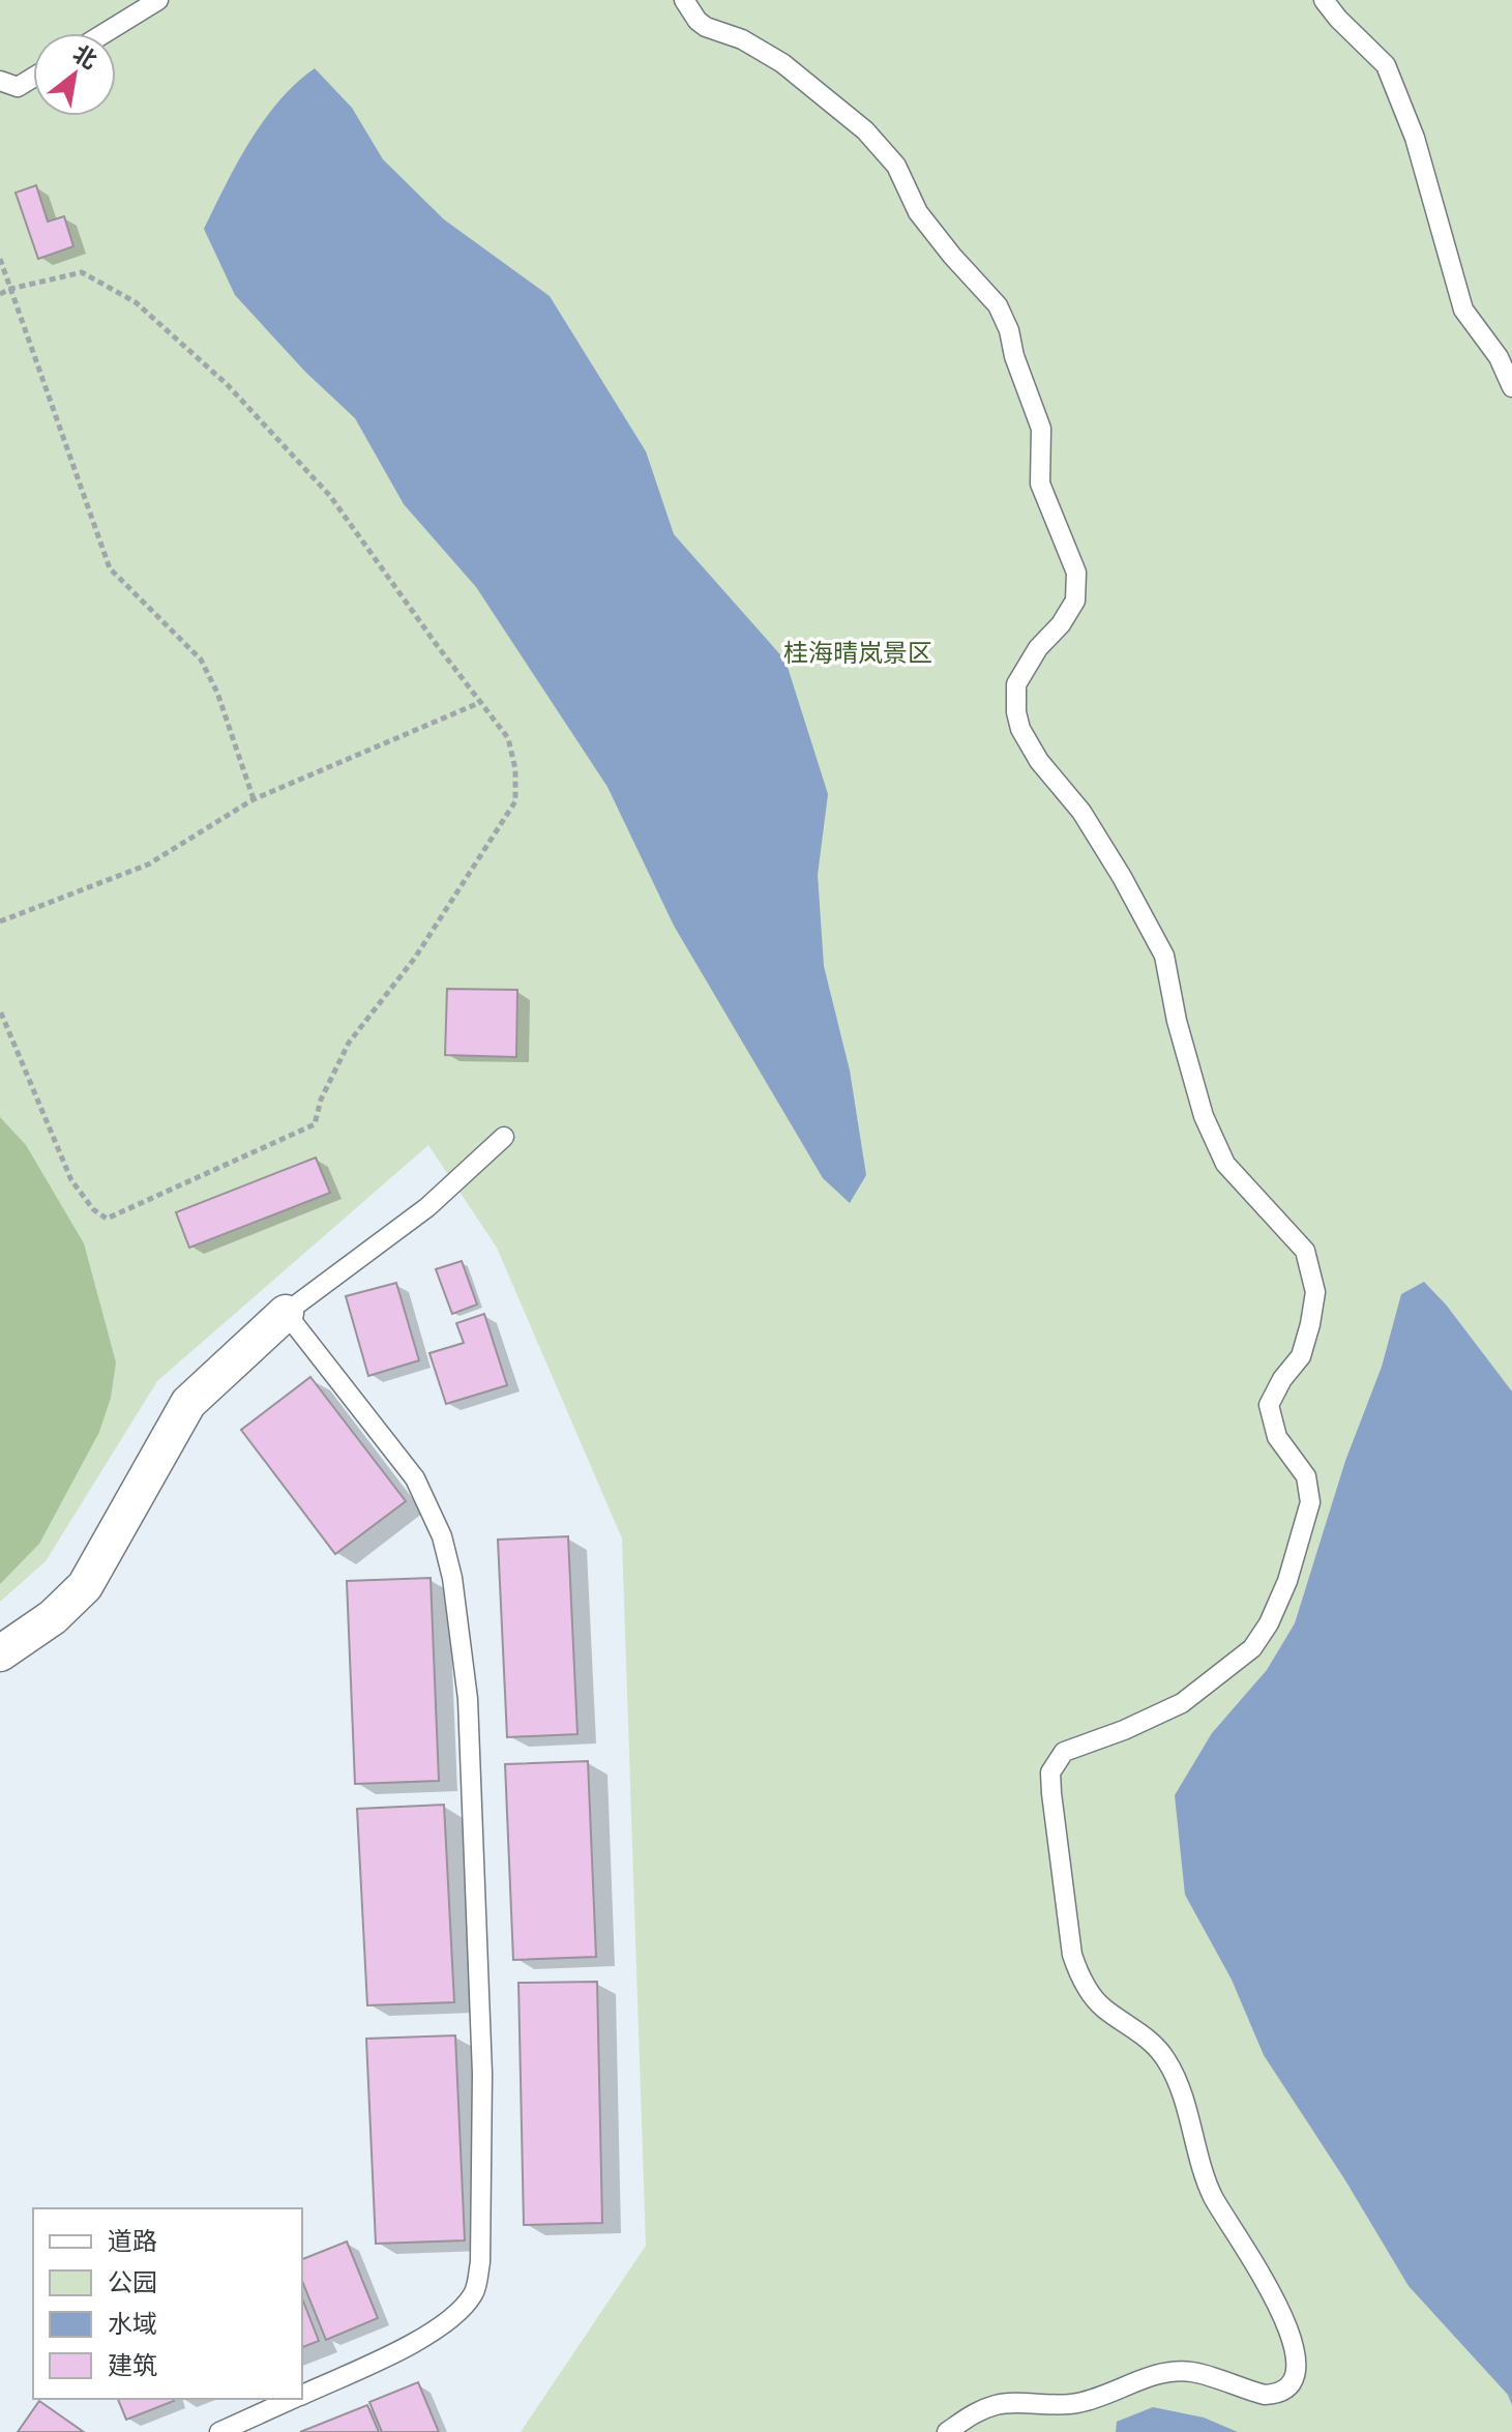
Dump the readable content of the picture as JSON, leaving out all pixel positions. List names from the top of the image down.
{
  "parks": ["桂海晴岚景区"],
  "legend": [
    "道路",
    "公园",
    "水域",
    "建筑"
  ],
  "north": "top right"
}
